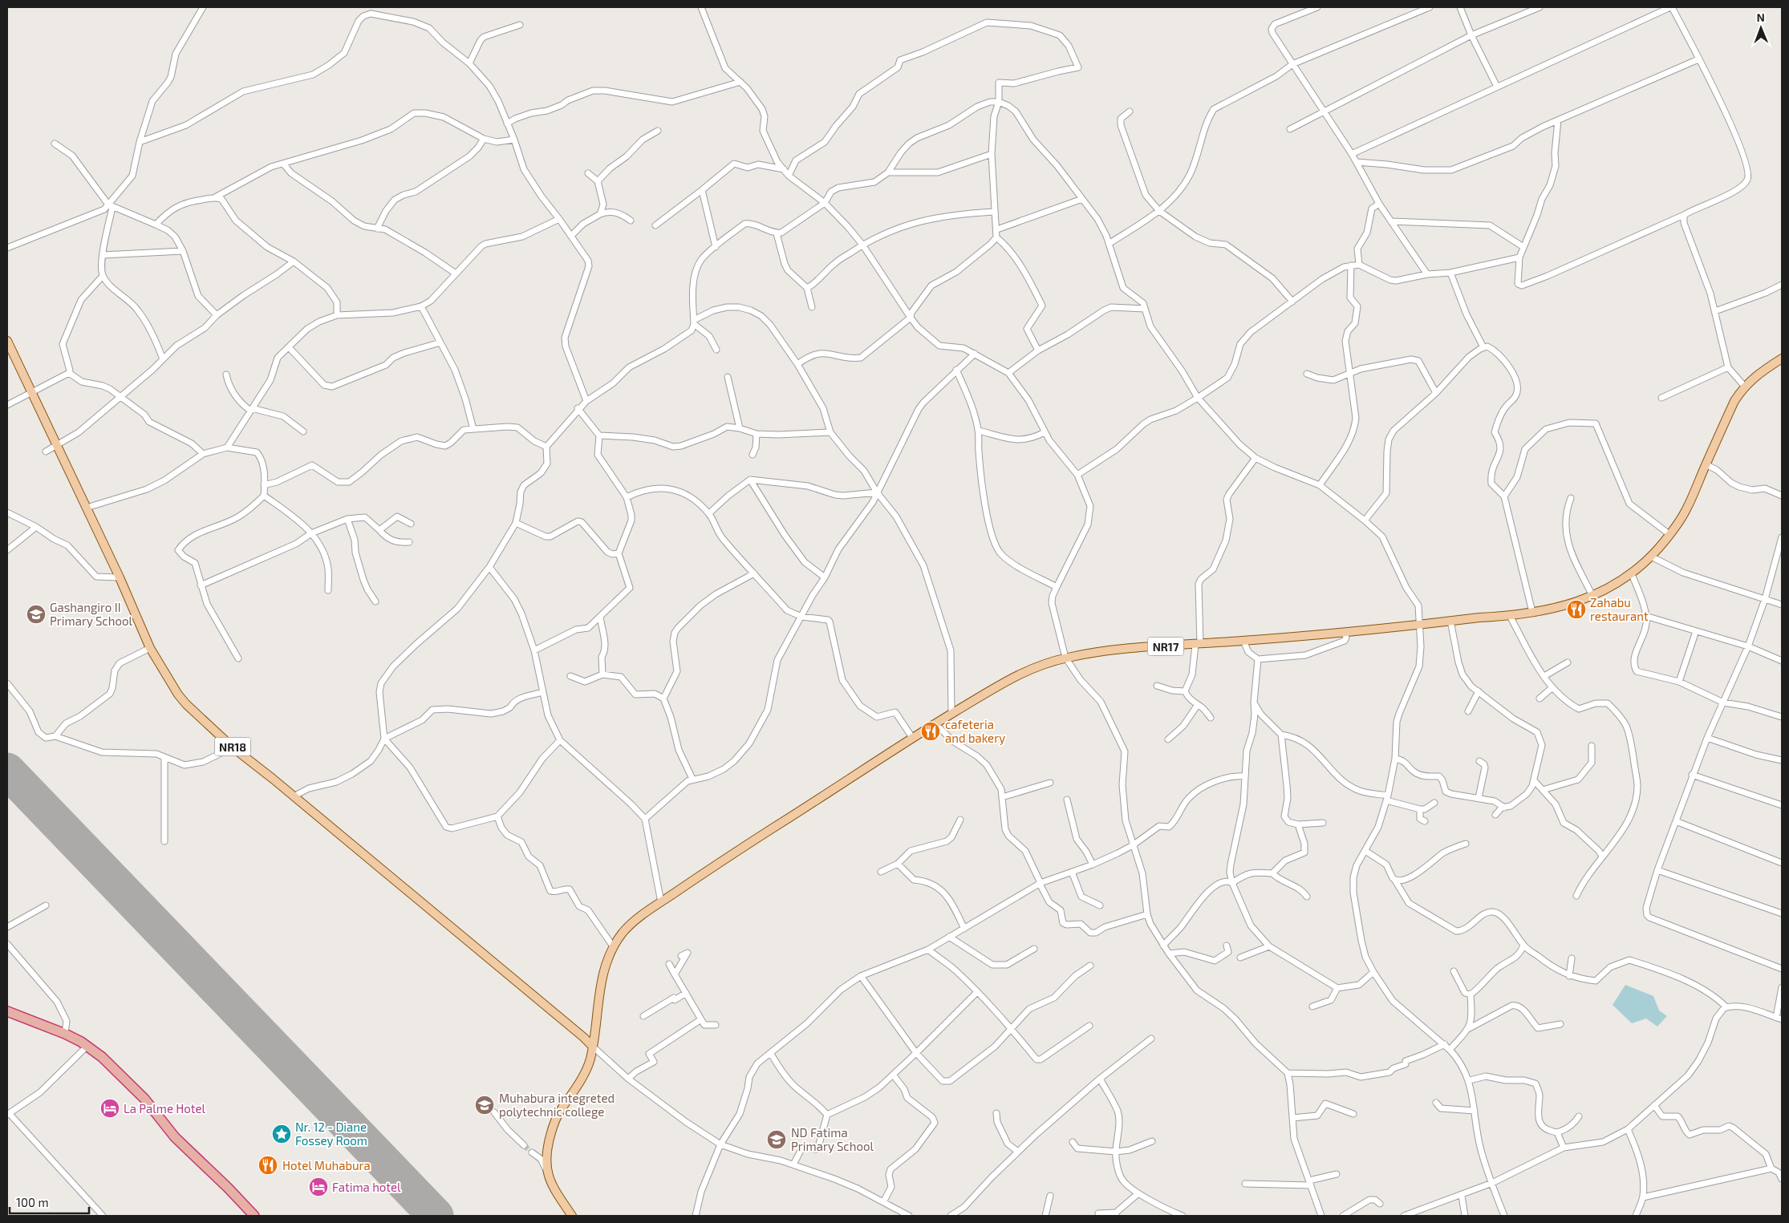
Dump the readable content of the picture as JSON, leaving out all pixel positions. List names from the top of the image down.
{
  "streets": {
    "main road": ["NR17", "NR18"]
  },
  "crossings": [
    ["NR17", "NR18"]
  ],
  "places": {
    "restaurant": ["Zahabu restaurant", "cafeteria and bakery", "Hotel Muhabura"],
    "school or university": ["Gashangiro II Primary School", "Muhabura integreted polytechnic college", "ND Fatima Primary School"],
    "hotel": ["La Palme Hotel", "Fatima hotel"],
    "place": ["Nr. 12 - Diane Fossey Room"]
  },
  "scale_bar": "100 m",
  "north": "top"
}
